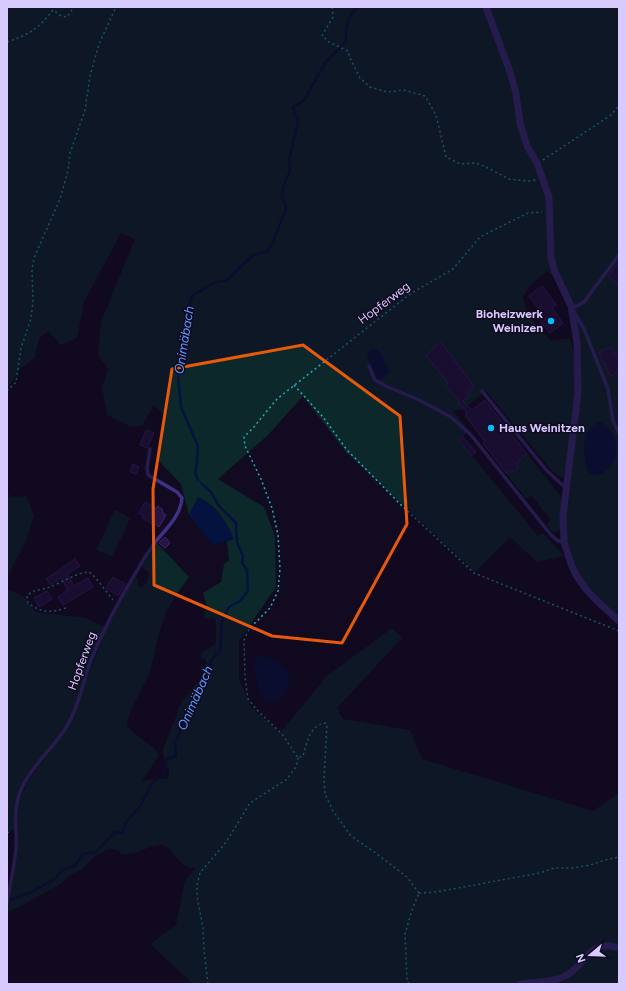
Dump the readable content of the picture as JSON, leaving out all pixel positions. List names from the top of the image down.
{
  "streets": {
    "lane": ["Hopferweg"]
  },
  "water": ["Onimäbach"],
  "places": ["Bioheizwerk Weinizen", "Haus Weinitzen"],
  "north": "left"
}
